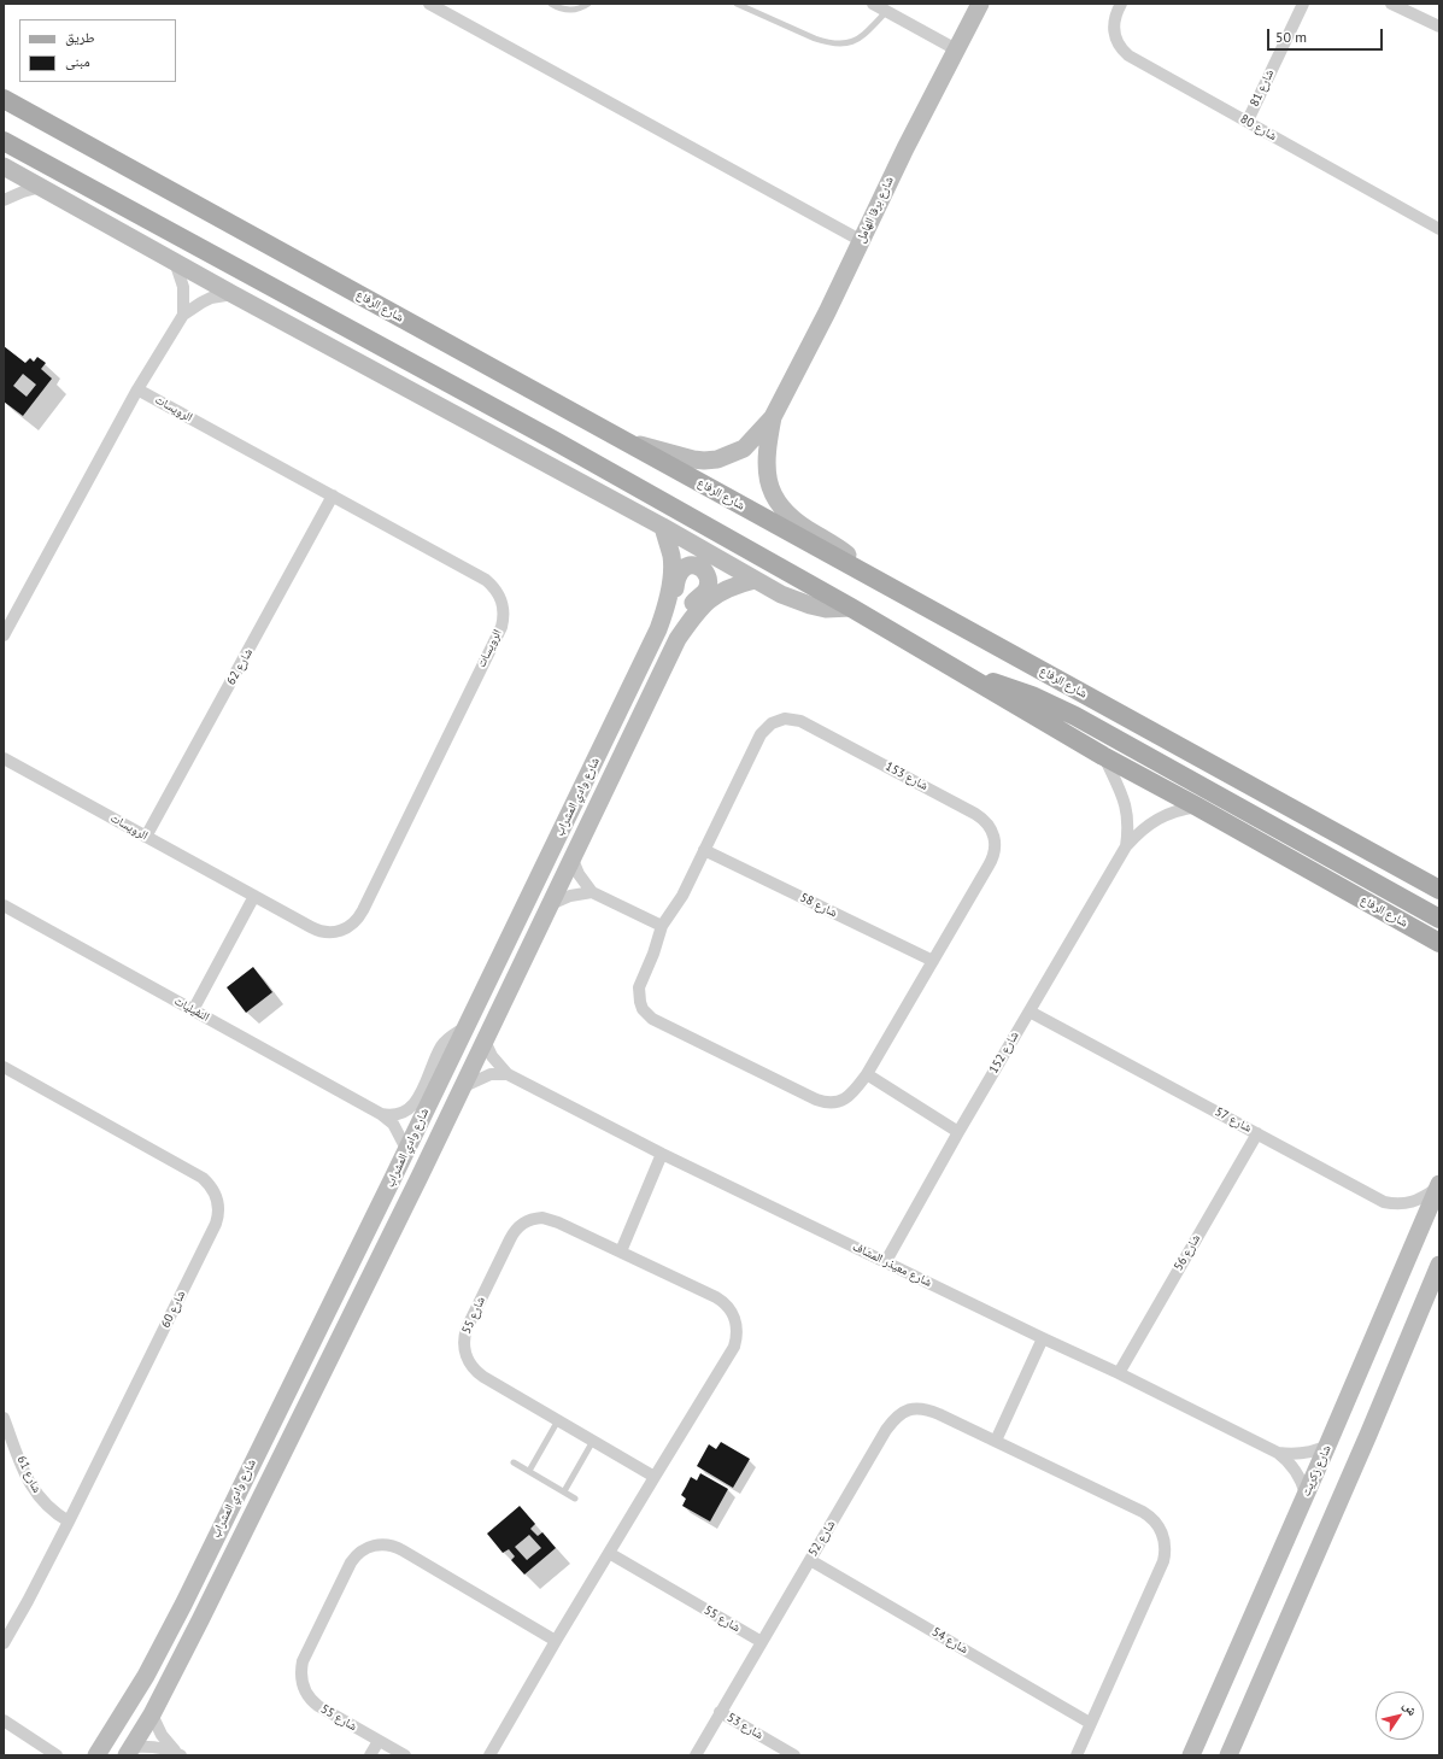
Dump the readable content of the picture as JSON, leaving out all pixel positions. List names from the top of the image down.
{
  "streets": {
    "main road": ["شارع الرفاع"],
    "street": [
      "شارع 81",
      "شارع 80",
      "شارع برقا الهامل",
      "الرويسات",
      "شارع 62",
      "شارع 153",
      "شارع وادي المشراب",
      "شارع 58",
      "النفيليات",
      "شارع 152",
      "شارع 57",
      "شارع 56",
      "شارع معيذر المشاف",
      "شارع 60",
      "شارع 55",
      "شارع زكريت",
      "شارع 61",
      "شارع 52",
      "شارع 54",
      "شارع 53"
    ]
  },
  "crossings": [
    ["شارع 81", "شارع 80"],
    ["شارع برقا الهامل", "شارع الرفاع"],
    ["شارع الرفاع", "شارع 152"],
    ["الرويسات", "شارع 62"],
    ["شارع 153", "شارع 58"],
    ["شارع وادي المشراب", "النفيليات"],
    ["شارع وادي المشراب", "شارع معيذر المشاف"],
    ["شارع 152", "شارع 57"],
    ["شارع 152", "شارع معيذر المشاف"],
    ["شارع 57", "شارع 56"],
    ["شارع 57", "شارع زكريت"],
    ["شارع 56", "شارع معيذر المشاف"],
    ["شارع معيذر المشاف", "شارع زكريت"],
    ["شارع 60", "شارع 61"],
    ["شارع 55", "شارع 52"],
    ["شارع 52", "شارع 54"],
    ["شارع 52", "شارع 53"]
  ],
  "legend": ["طريق", "مبنى"],
  "scale_bar": "50 m",
  "north": "top right"
}
